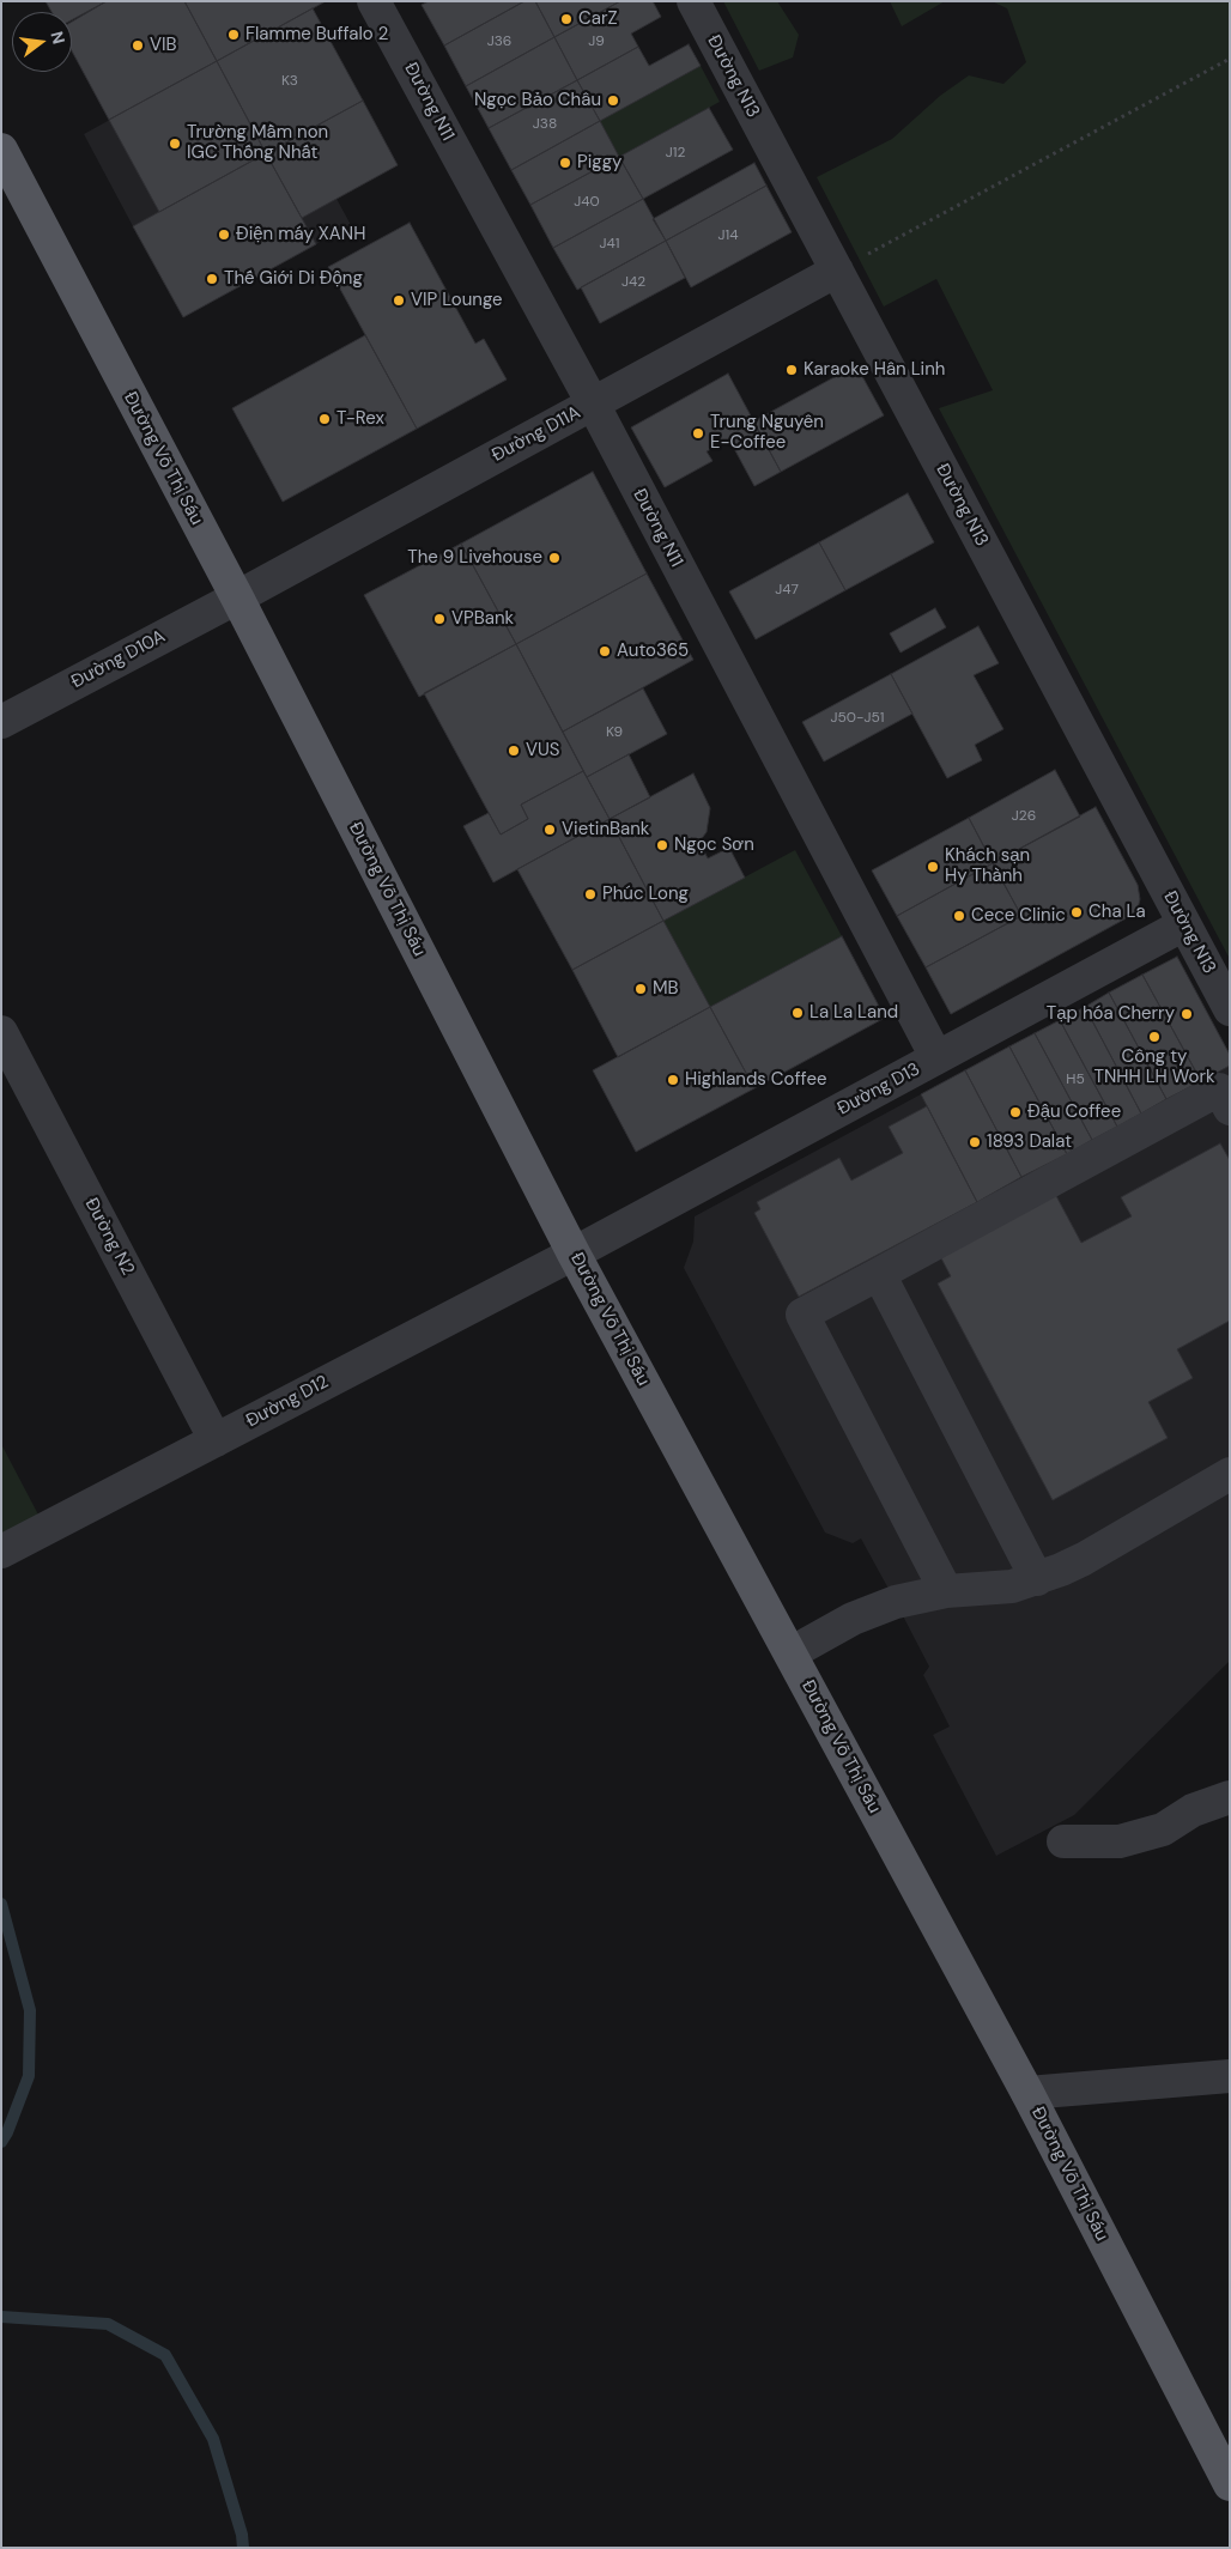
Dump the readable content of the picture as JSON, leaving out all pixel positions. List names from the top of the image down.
{
  "streets": {
    "main road": ["Đường Võ Thị Sáu"],
    "street": [
      "Đường N13",
      "Đường N11",
      "Đường D11A",
      "Đường D10A",
      "Đường D13",
      "Đường N2",
      "Đường D12"
    ]
  },
  "crossings": [
    ["Đường N13", "Đường D11A"],
    ["Đường N13", "Đường D13"],
    ["Đường N11", "Đường D11A"],
    ["Đường N11", "Đường D13"],
    ["Đường D11A", "Đường Võ Thị Sáu"],
    ["Đường D11A", "Đường D10A"],
    ["Đường Võ Thị Sáu", "Đường D10A"],
    ["Đường Võ Thị Sáu", "Đường D13"],
    ["Đường Võ Thị Sáu", "Đường D12"],
    ["Đường D13", "Đường D12"],
    ["Đường N2", "Đường D12"]
  ],
  "places": [
    "CarZ",
    "Flamme Buffalo 2",
    "VIB",
    "Ngọc Bảo Châu",
    "Trường Mầm non IGC Thống Nhất",
    "Piggy",
    "Điện máy XANH",
    "Thế Giới Di Động",
    "VIP Lounge",
    "Karaoke Hân Linh",
    "T-Rex",
    "Trung Nguyên E-Coffee",
    "The 9 Livehouse",
    "VPBank",
    "Auto365",
    "VUS",
    "VietinBank",
    "Ngọc Sơn",
    "Khách sạn Hy Thành",
    "Phúc Long",
    "Cha La",
    "Cece Clinic",
    "MB",
    "La La Land",
    "Tạp hóa Cherry",
    "Công ty TNHH LH Work",
    "Highlands Coffee",
    "Đậu Coffee",
    "1893 Dalat"
  ],
  "house_numbers": [
    "J36",
    "J9",
    "K3",
    "J38",
    "J12",
    "J40",
    "J14",
    "J41",
    "J42",
    "J47",
    "J50-J51",
    "K9",
    "J26",
    "H5"
  ],
  "north": "right"
}
